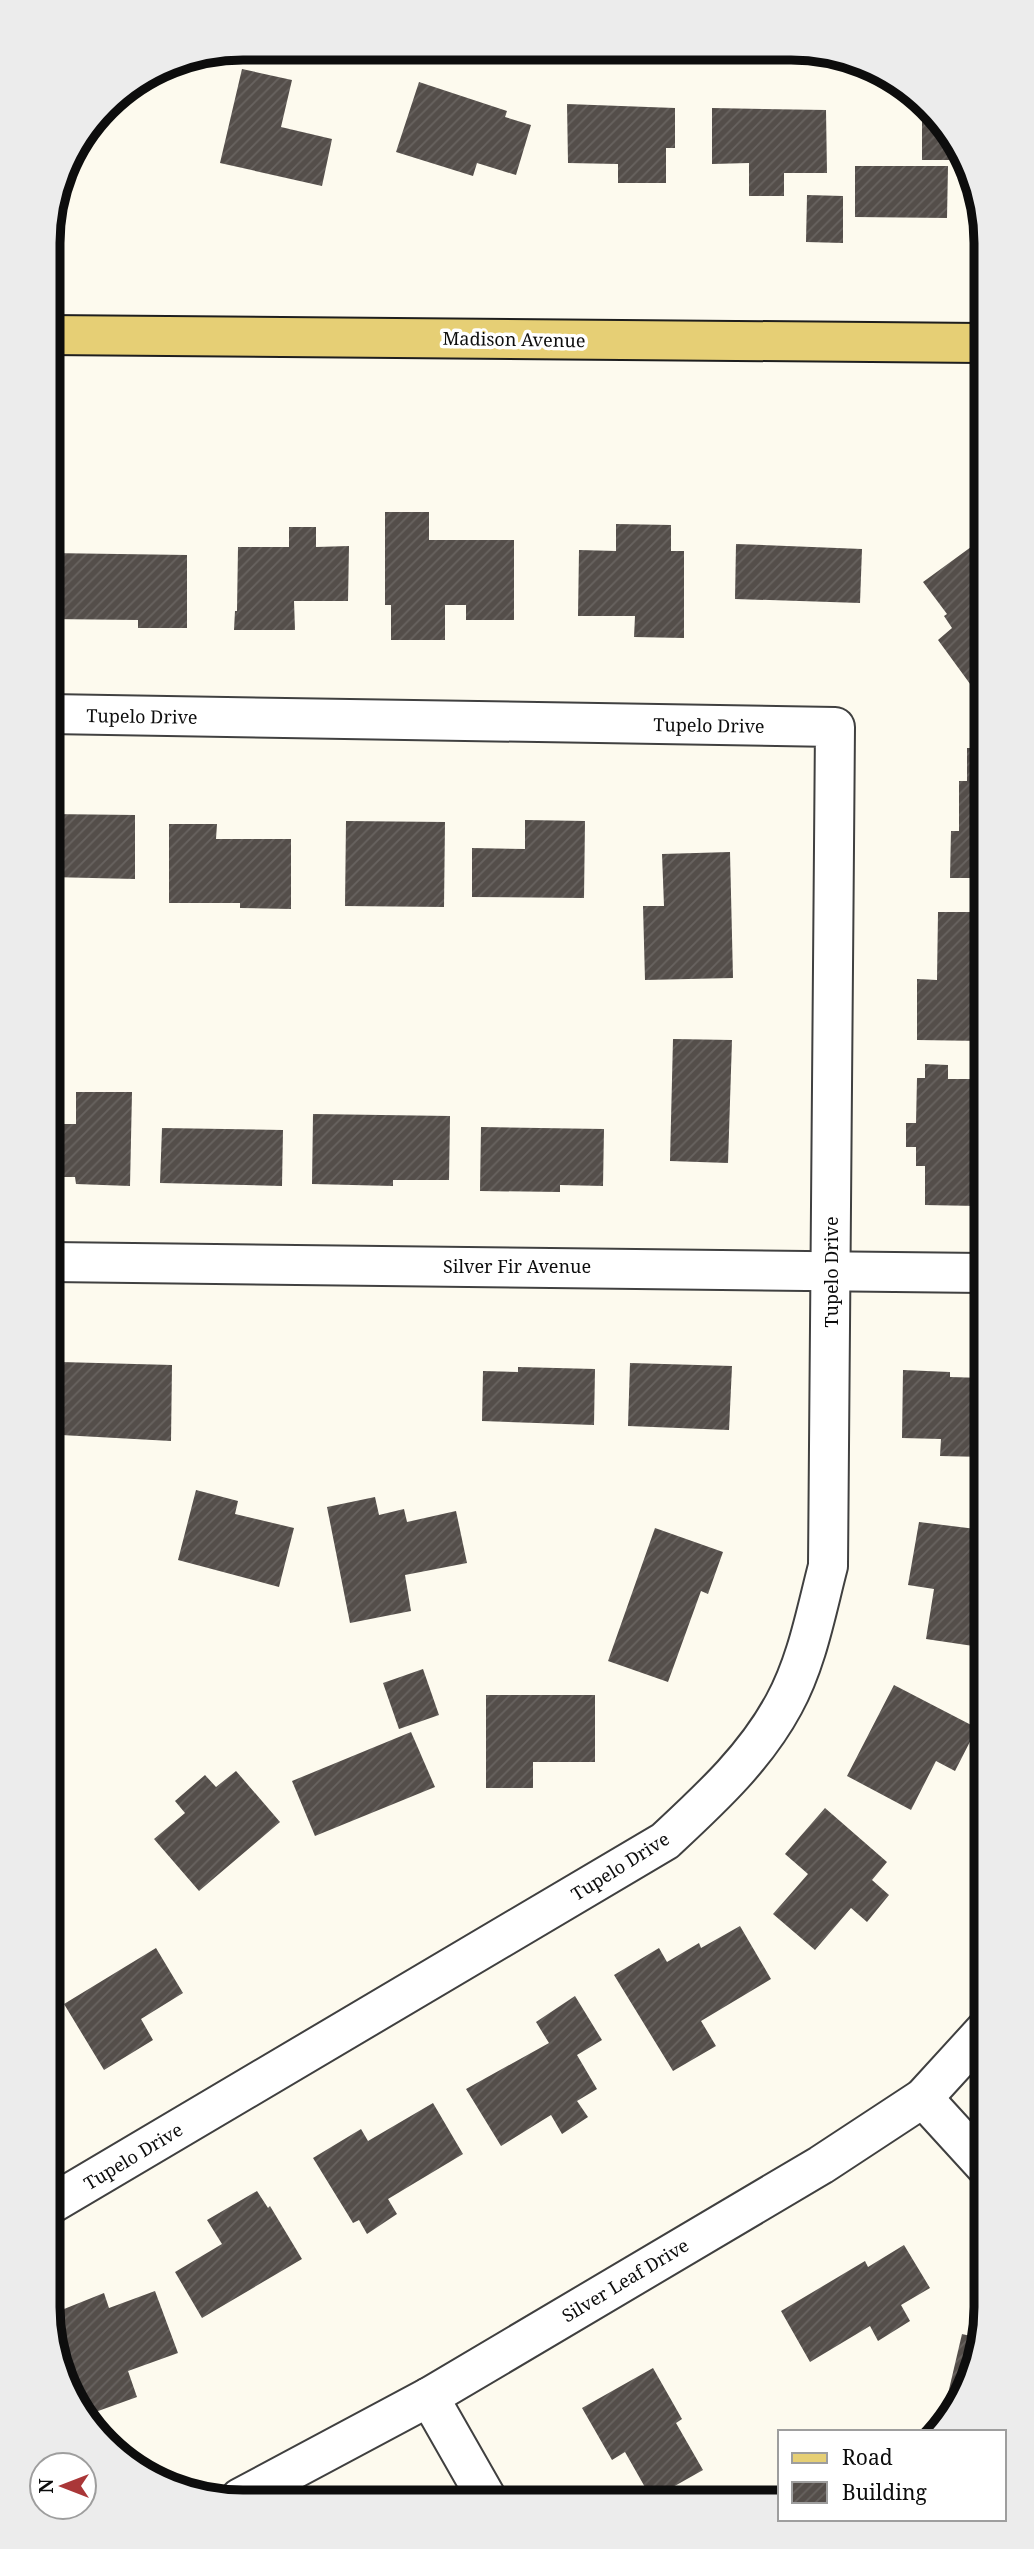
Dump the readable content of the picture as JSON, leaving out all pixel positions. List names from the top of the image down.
{
  "streets": {
    "main road": ["Madison Avenue"],
    "street": ["Tupelo Drive", "Silver Fir Avenue", "Silver Leaf Drive"]
  },
  "crossings": [
    ["Tupelo Drive", "Silver Fir Avenue"]
  ],
  "legend": ["Road", "Building"],
  "north": "left"
}
